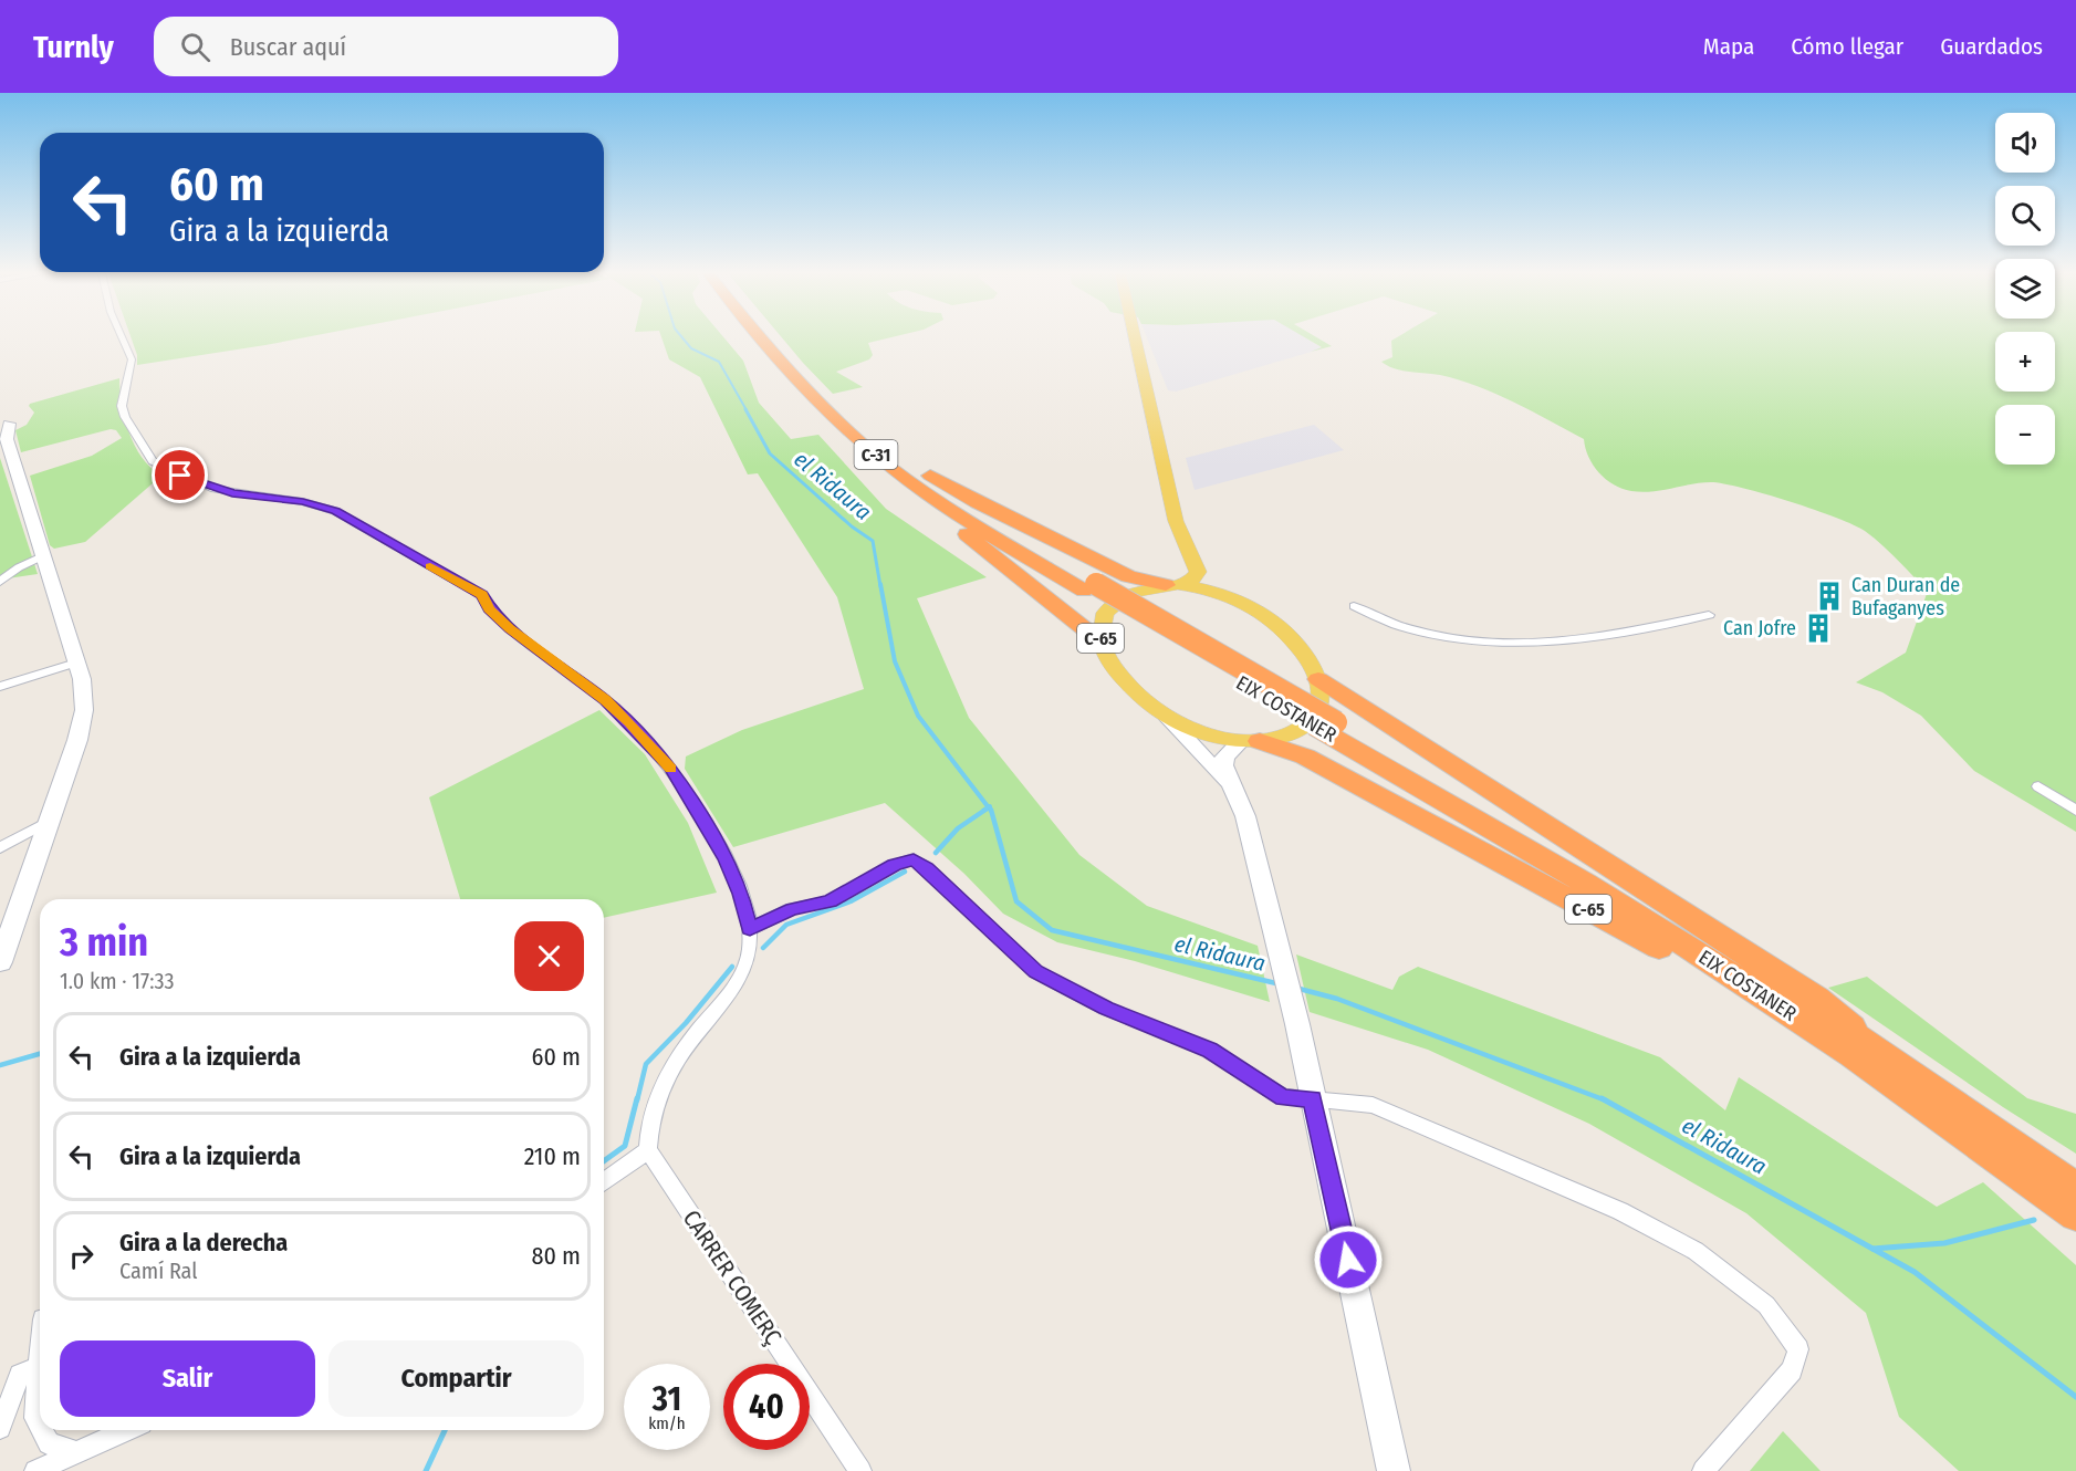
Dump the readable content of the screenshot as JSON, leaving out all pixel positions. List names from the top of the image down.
{
  "streets": {
    "highway": ["C-31", "C-65", "EIX COSTANER"],
    "street": ["CARRER COMERÇ"]
  },
  "crossings": [
    ["C-65", "EIX COSTANER"]
  ],
  "water": ["el Ridaura"],
  "places": {
    "building": ["Can Duran de Bufaganyes", "Can Jofre"]
  },
  "page": {
    "header": "Turnly",
    "search": "Buscar aquí",
    "nav": ["Mapa", "Cómo llegar", "Guardados"],
    "map_buttons": ["+", "−"],
    "turn": ["60 m", "Gira a la izquierda"],
    "heading": ["3 min", "1.0 km · 17:33"],
    "list": [
      {
        "name": "Gira a la izquierda",
        "value": "60 m"
      },
      {
        "name": "Gira a la izquierda",
        "value": "210 m"
      },
      {
        "name": "Gira a la derecha",
        "note": "Camí Ral",
        "value": "80 m"
      }
    ],
    "buttons": ["Salir", "Compartir"],
    "speed": "31 km/h",
    "limit": "40"
  }
}
